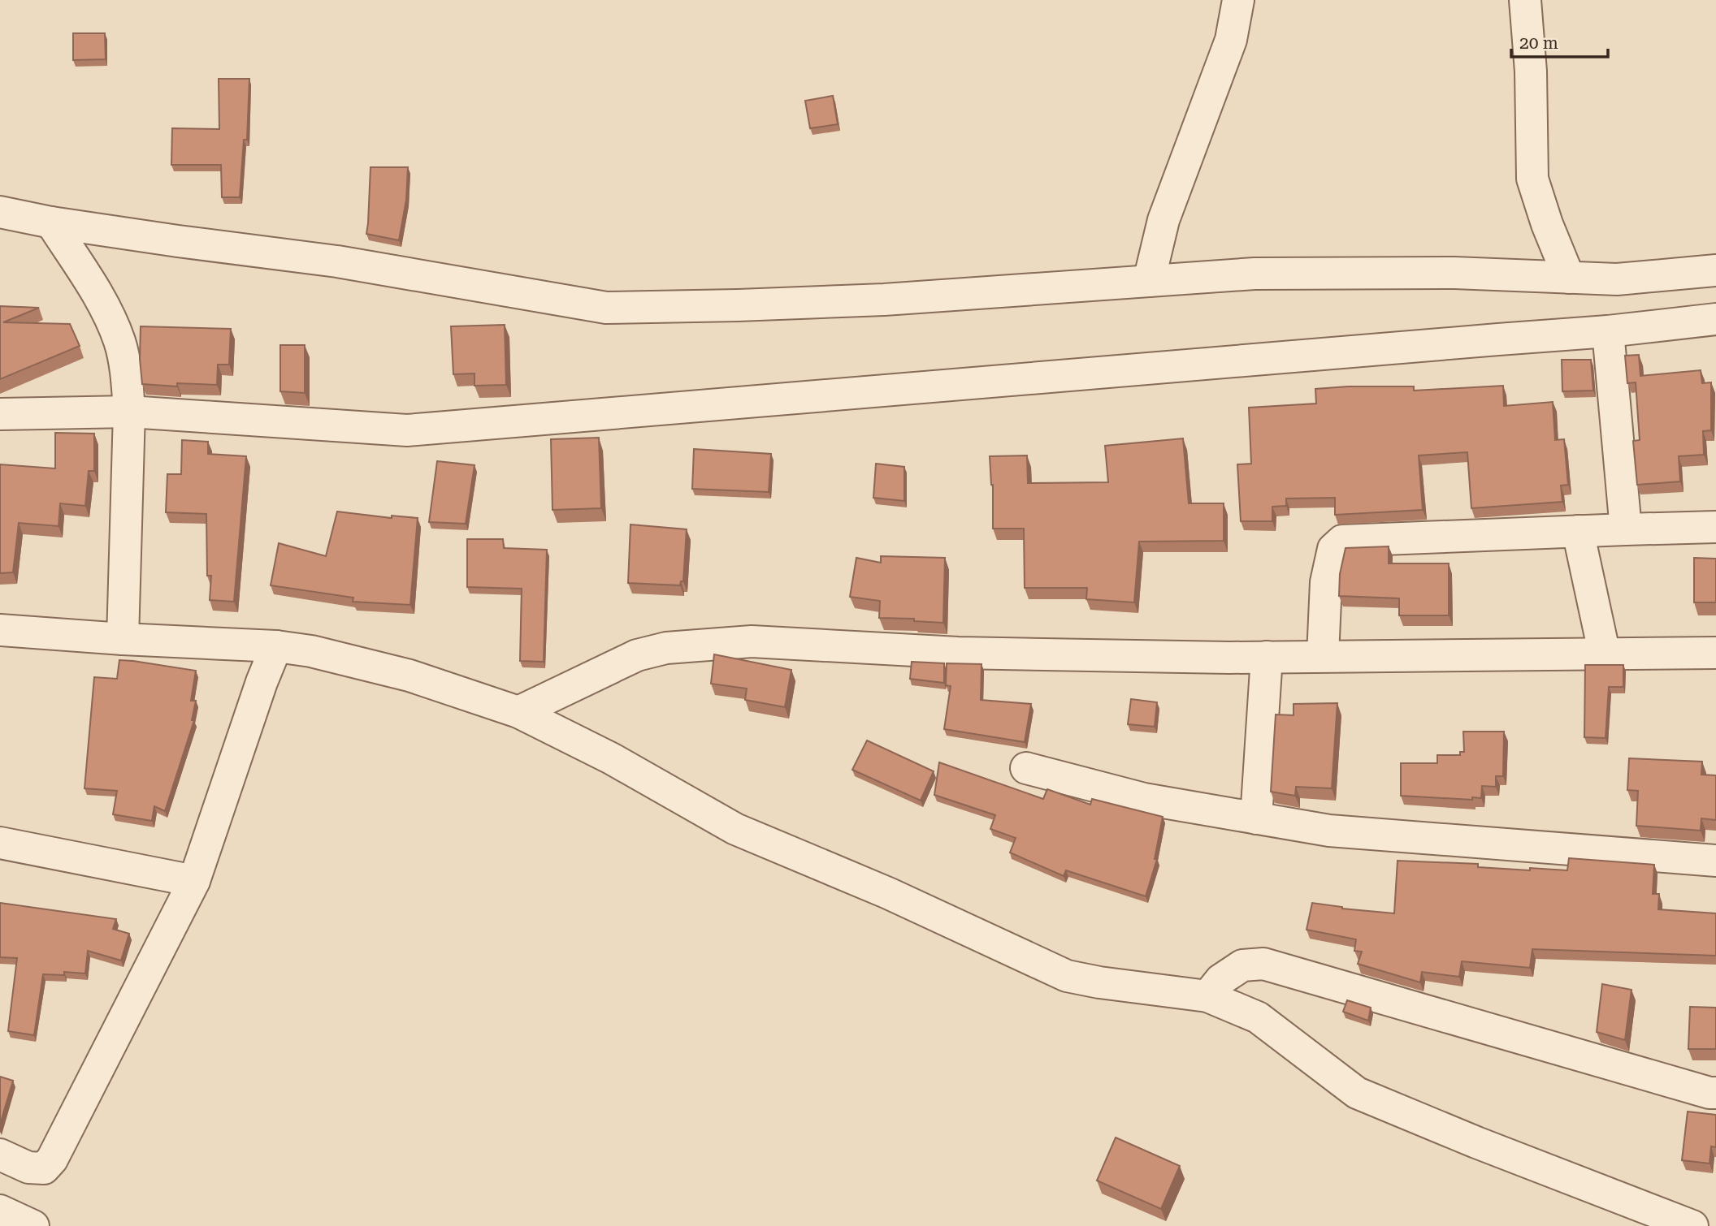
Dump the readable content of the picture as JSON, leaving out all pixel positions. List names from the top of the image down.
{
  "scale_bar": "20 m"
}
